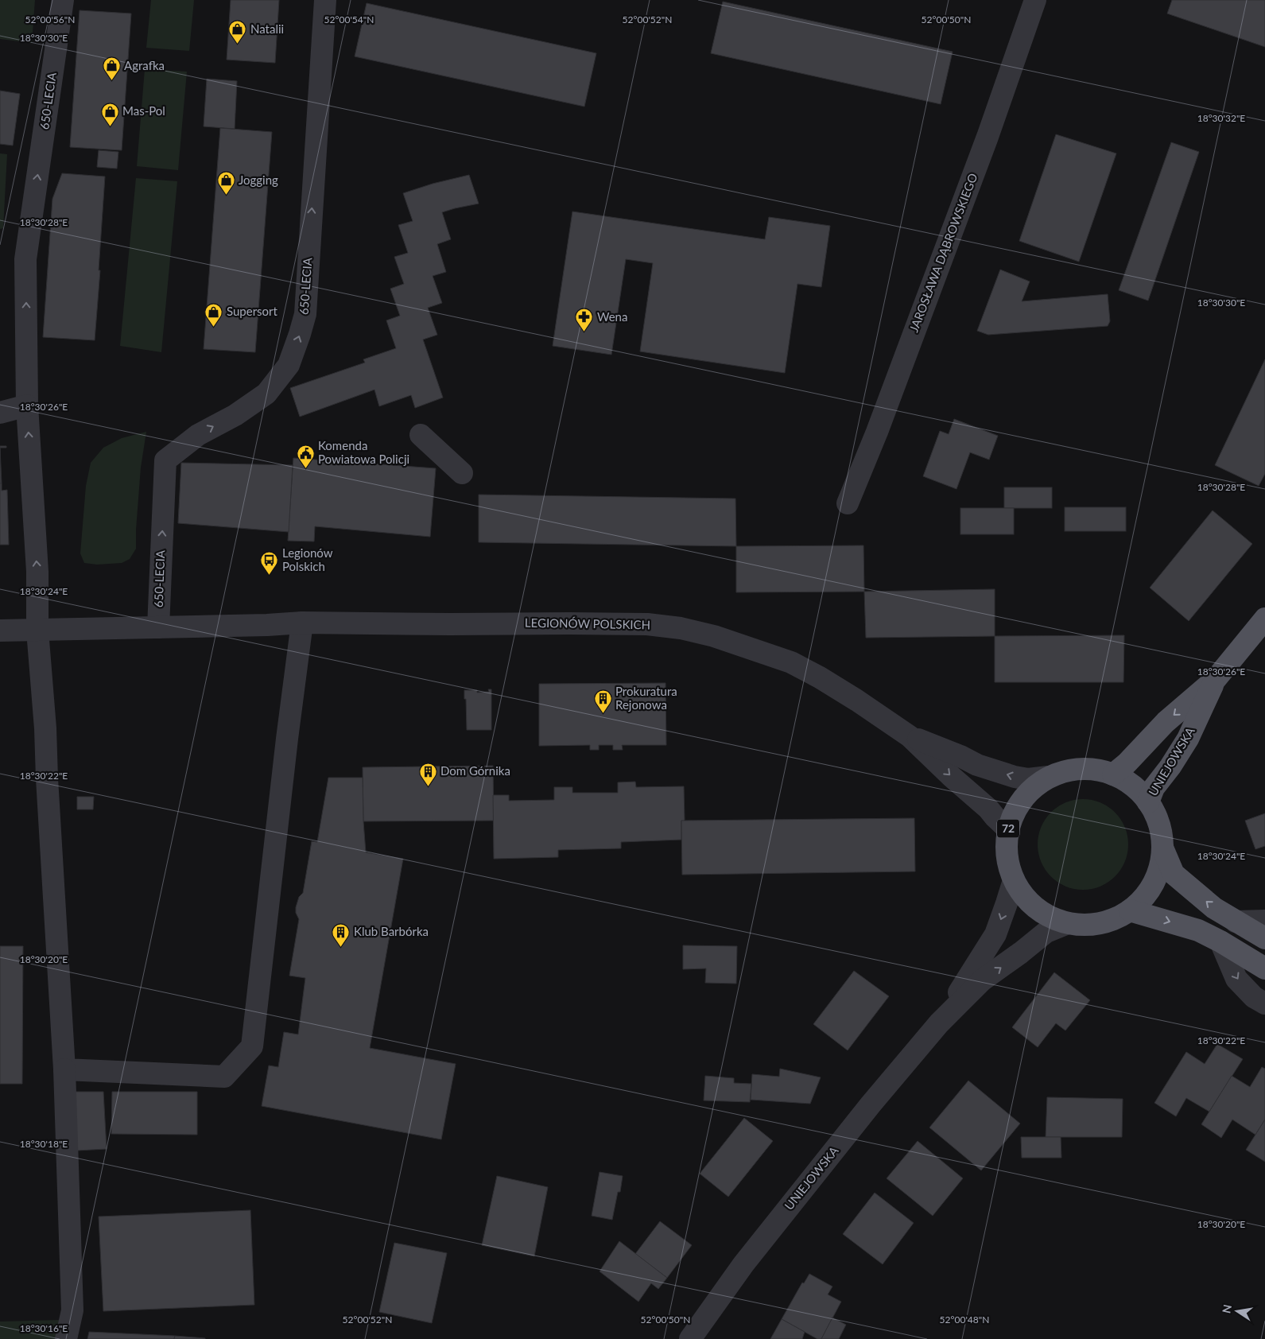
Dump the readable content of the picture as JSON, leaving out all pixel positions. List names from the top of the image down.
{
  "streets": {
    "main road": ["UNIEJOWSKA", "72"],
    "street": ["650-LECIA", "JAROSŁAWA DĄBROWSKIEGO", "LEGIONÓW POLSKICH"]
  },
  "crossings": [
    ["650-LECIA", "LEGIONÓW POLSKICH"],
    ["LEGIONÓW POLSKICH", "72"],
    ["UNIEJOWSKA", "72"]
  ],
  "one_way": ["650-LECIA"],
  "places": {
    "shop": [
      "Natalii",
      "Agrafka",
      "Mas-Pol",
      "Jogging",
      "Supersort"
    ],
    "pharmacy": ["Wena"],
    "public building": ["Komenda Powiatowa Policji"],
    "bus stop": ["Legionów Polskich"],
    "building": ["Prokuratura Rejonowa", "Dom Górnika", "Klub Barbórka"]
  },
  "north": "left",
  "coordinates": [
    "52°00'56\"N",
    "52°00'54\"N",
    "52°00'52\"N",
    "52°00'50\"N",
    "18°30'30\"E",
    "18°30'32\"E",
    "18°30'28\"E",
    "18°30'26\"E",
    "18°30'24\"E",
    "18°30'22\"E",
    "18°30'20\"E",
    "18°30'18\"E",
    "52°00'48\"N",
    "18°30'16\"E"
  ]
}
